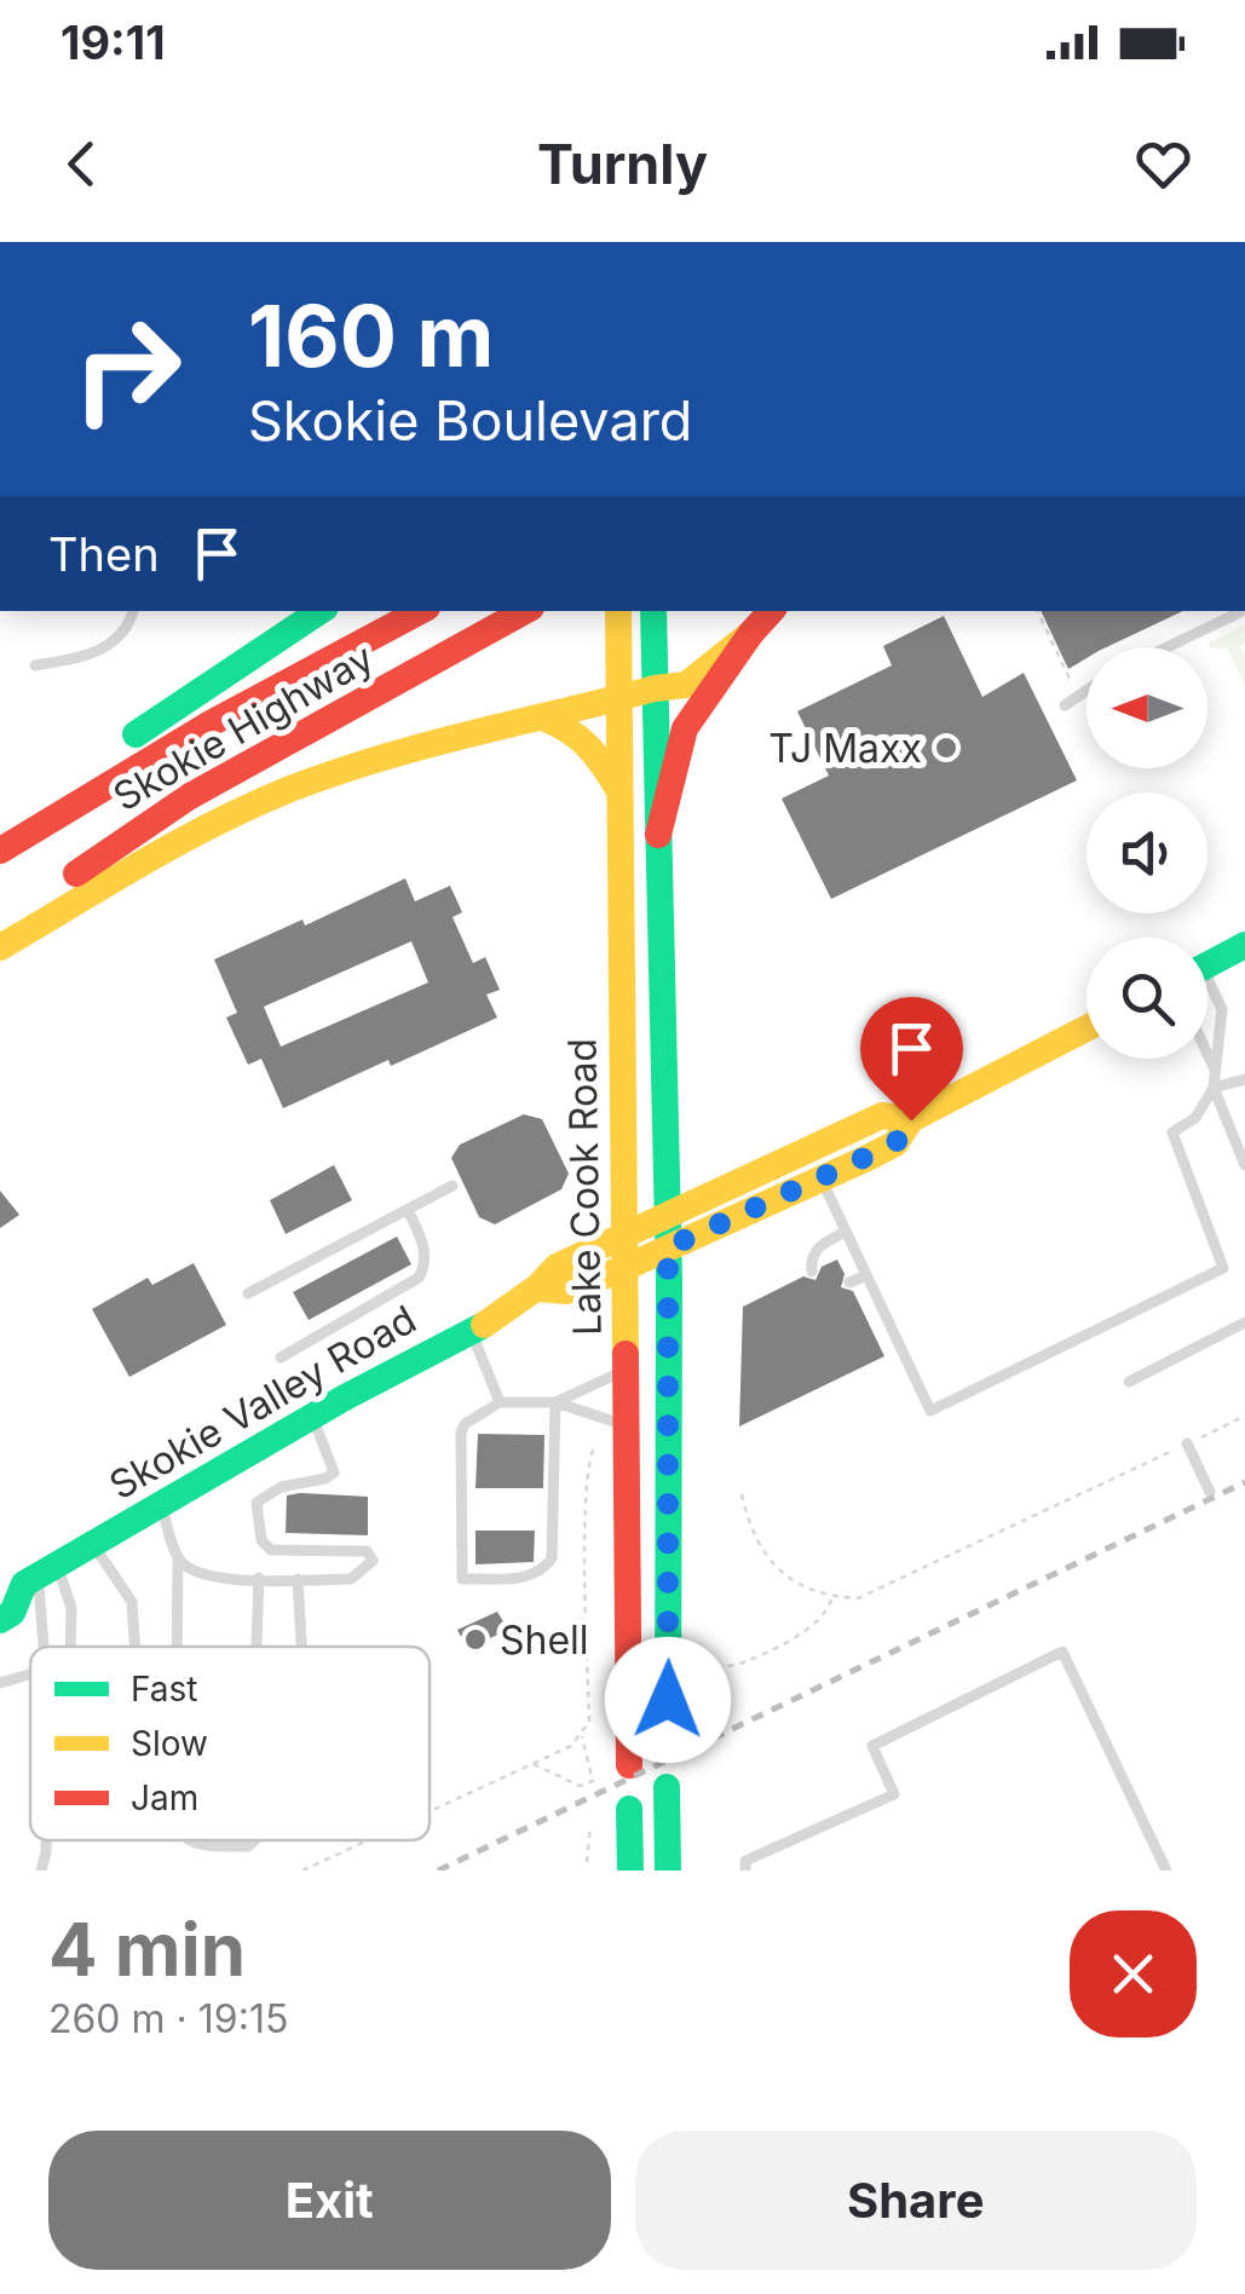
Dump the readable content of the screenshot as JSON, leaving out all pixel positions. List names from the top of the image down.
{
  "streets": {
    "main road": ["Skokie Highway", "Lake Cook Road", "Skokie Valley Road"]
  },
  "crossings": [
    ["Lake Cook Road", "Skokie Valley Road"]
  ],
  "places": ["TJ Maxx", "Shell"],
  "legend": ["Fast", "Slow", "Jam"],
  "north": "left",
  "page": {
    "status": "19:11",
    "header": "Turnly",
    "turn": ["160 m", "Skokie Boulevard"],
    "then": "Then",
    "heading": ["4 min", "260 m · 19:15"],
    "buttons": ["Exit", "Share"]
  }
}
